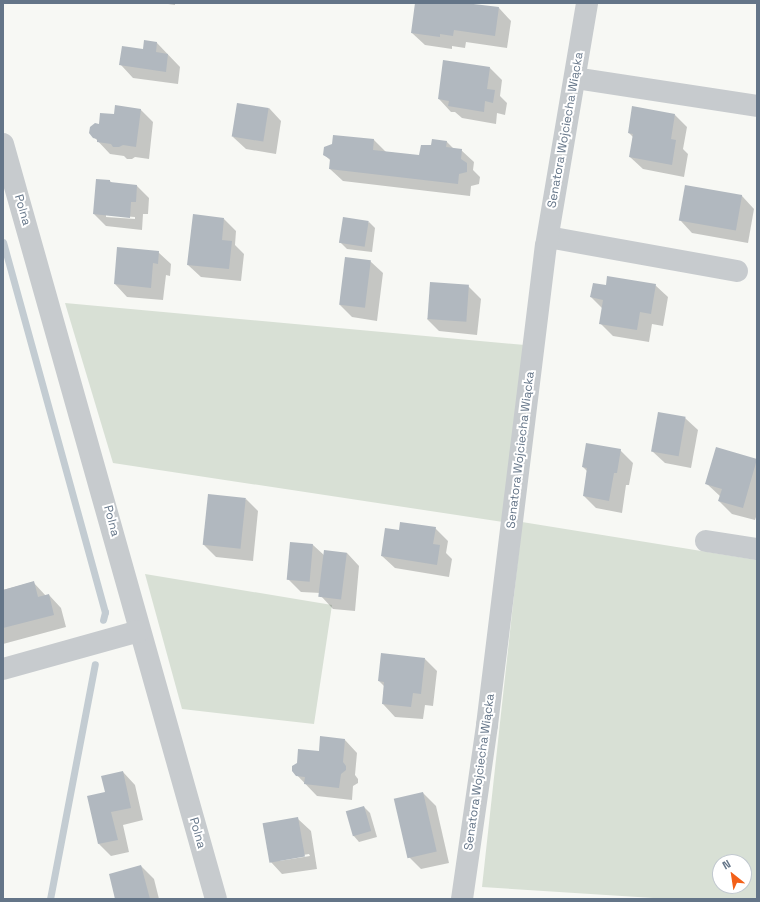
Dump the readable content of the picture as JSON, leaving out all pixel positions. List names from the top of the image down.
{
  "streets": {
    "street": ["Senatora Wojciecha Wiącka", "Polna"]
  },
  "north": "top left"
}
